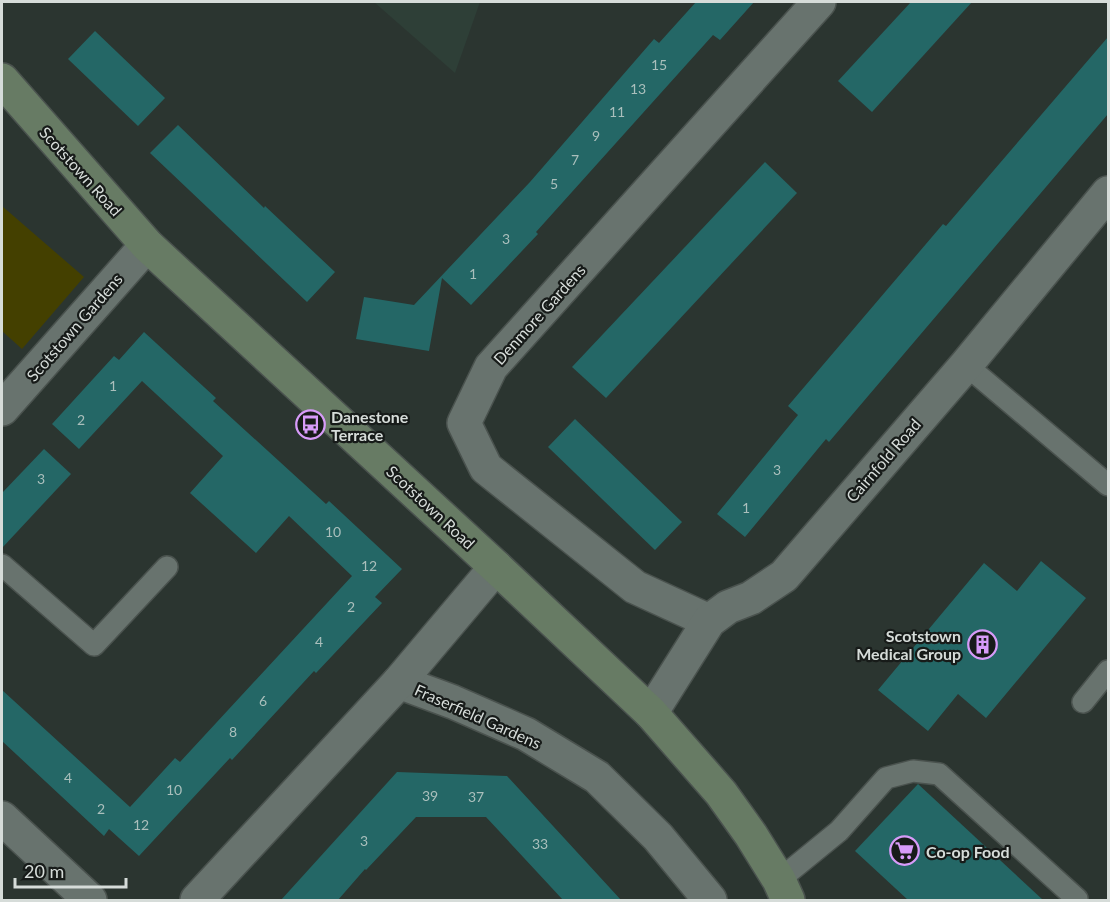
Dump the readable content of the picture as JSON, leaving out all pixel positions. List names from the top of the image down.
{
  "streets": {
    "street": [
      "Scotstown Road",
      "Denmore Gardens",
      "Scotstown Gardens",
      "Cairnfold Road",
      "Fraserfield Gardens"
    ]
  },
  "crossings": [
    ["Scotstown Road", "Scotstown Gardens"],
    ["Scotstown Road", "Cairnfold Road"],
    ["Denmore Gardens", "Cairnfold Road"]
  ],
  "places": {
    "bus stop": ["Danestone Terrace"],
    "building": ["Scotstown Medical Group"],
    "supermarket": ["Co-op Food"]
  },
  "house_numbers": [
    "15",
    "13",
    "11",
    "9",
    "7",
    "5",
    "3",
    "1",
    "1",
    "2",
    "3",
    "3",
    "1",
    "10",
    "12",
    "2",
    "4",
    "6",
    "8",
    "4",
    "10",
    "39",
    "37",
    "2",
    "12",
    "3",
    "33"
  ],
  "scale_bar": "20 m"
}
